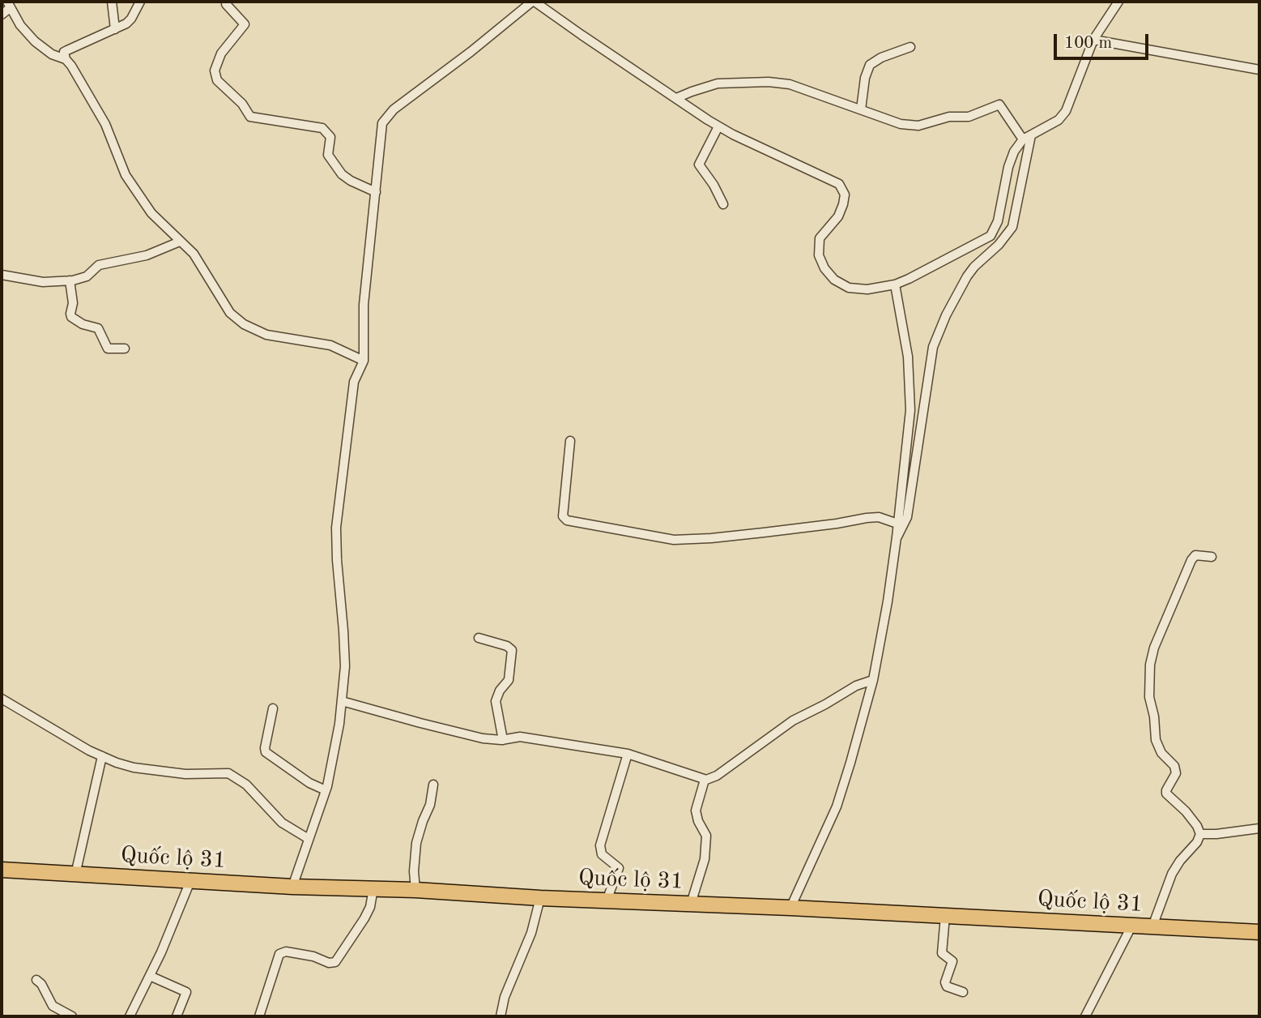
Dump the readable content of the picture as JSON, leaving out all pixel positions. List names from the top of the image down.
{
  "streets": {
    "highway": ["Quốc lộ 31"]
  },
  "scale_bar": "100 m"
}
